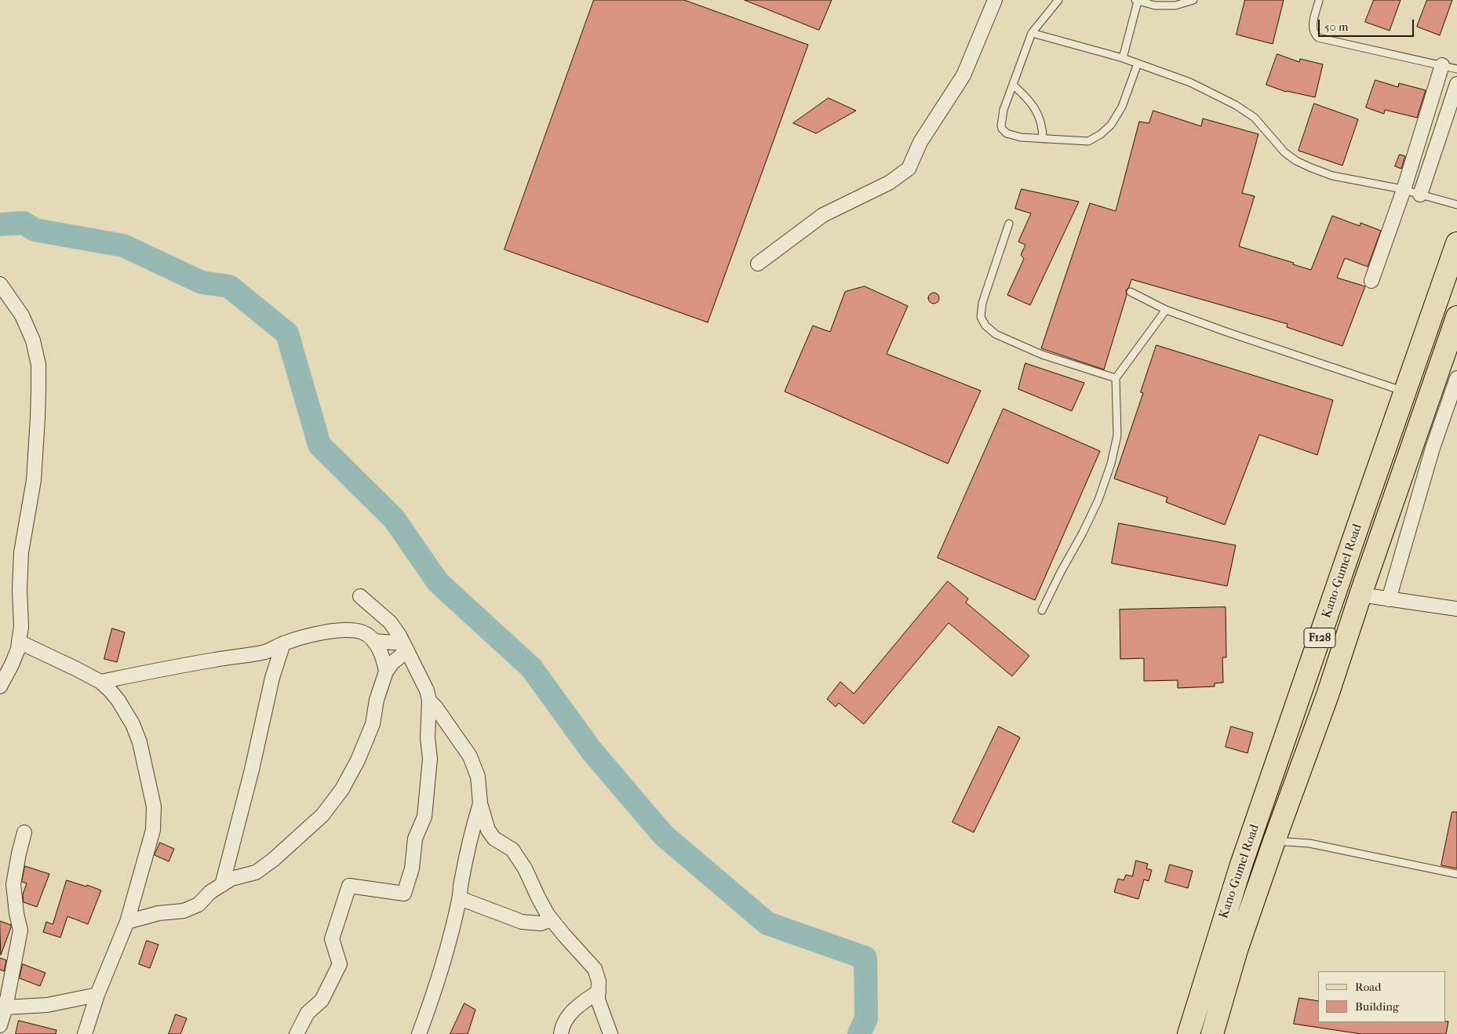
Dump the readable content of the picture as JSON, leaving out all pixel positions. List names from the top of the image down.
{
  "streets": {
    "main road": ["Kano-Gumel Road", "F128"]
  },
  "legend": ["Road", "Building"],
  "scale_bar": "50 m"
}
